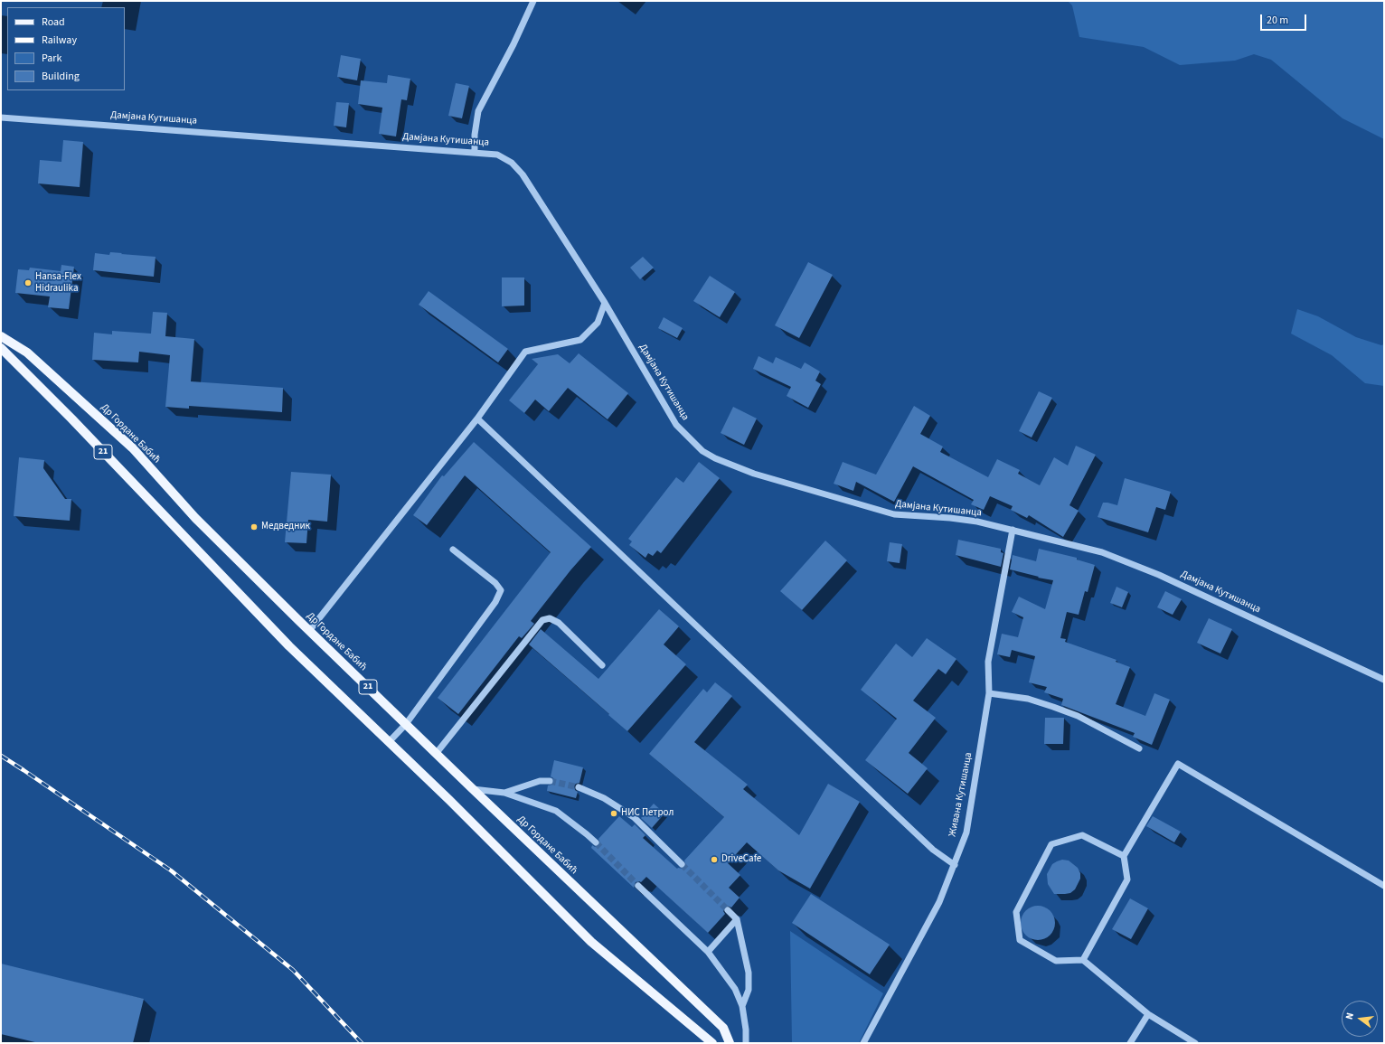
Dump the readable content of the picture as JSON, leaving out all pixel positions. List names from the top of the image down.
{
  "streets": {
    "main road": ["Др Гордане Бабић", "21"],
    "street": ["Дамјана Кутишанца", "Живана Кутишанца"]
  },
  "crossings": [
    ["Дамјана Кутишанца", "Живана Кутишанца"]
  ],
  "places": [
    "Hansa-Flex Hidraulika",
    "Медведник",
    "НИС Петрол",
    "DriveCafe"
  ],
  "legend": [
    "Road",
    "Railway",
    "Park",
    "Building"
  ],
  "scale_bar": "20 m",
  "north": "left"
}
